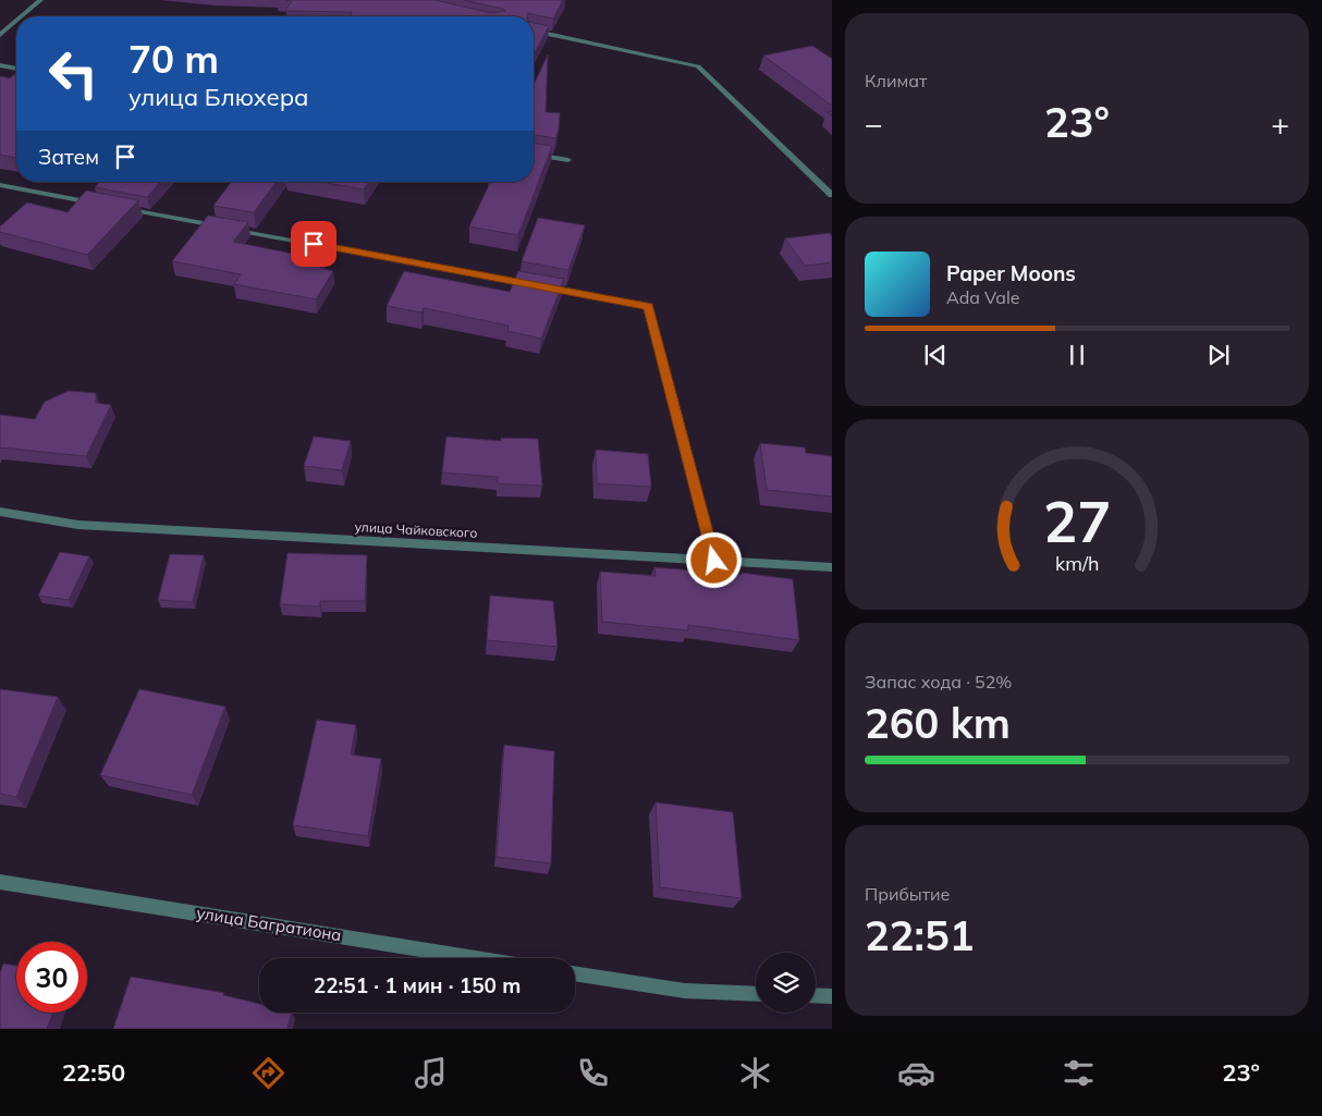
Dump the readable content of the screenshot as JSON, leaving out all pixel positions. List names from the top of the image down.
{
  "streets": {
    "street": ["улица Чайковского", "улица Багратиона"]
  },
  "page": {
    "tile": [
      "Климат",
      ["Запас хода · 52%", "260 km"],
      ["Прибытие", "22:51"]
    ],
    "turn": ["70 m", "улица Блюхера"],
    "heat": ["−", "23°", "+"],
    "then": "Затем",
    "song": ["Paper Moons", "Ada Vale"],
    "limit": "30",
    "trip": "22:51 · 1 мин · 150 m",
    "tabs": ["22:50", "23°"],
    "gauge": ["27", "km/h"]
  }
}
